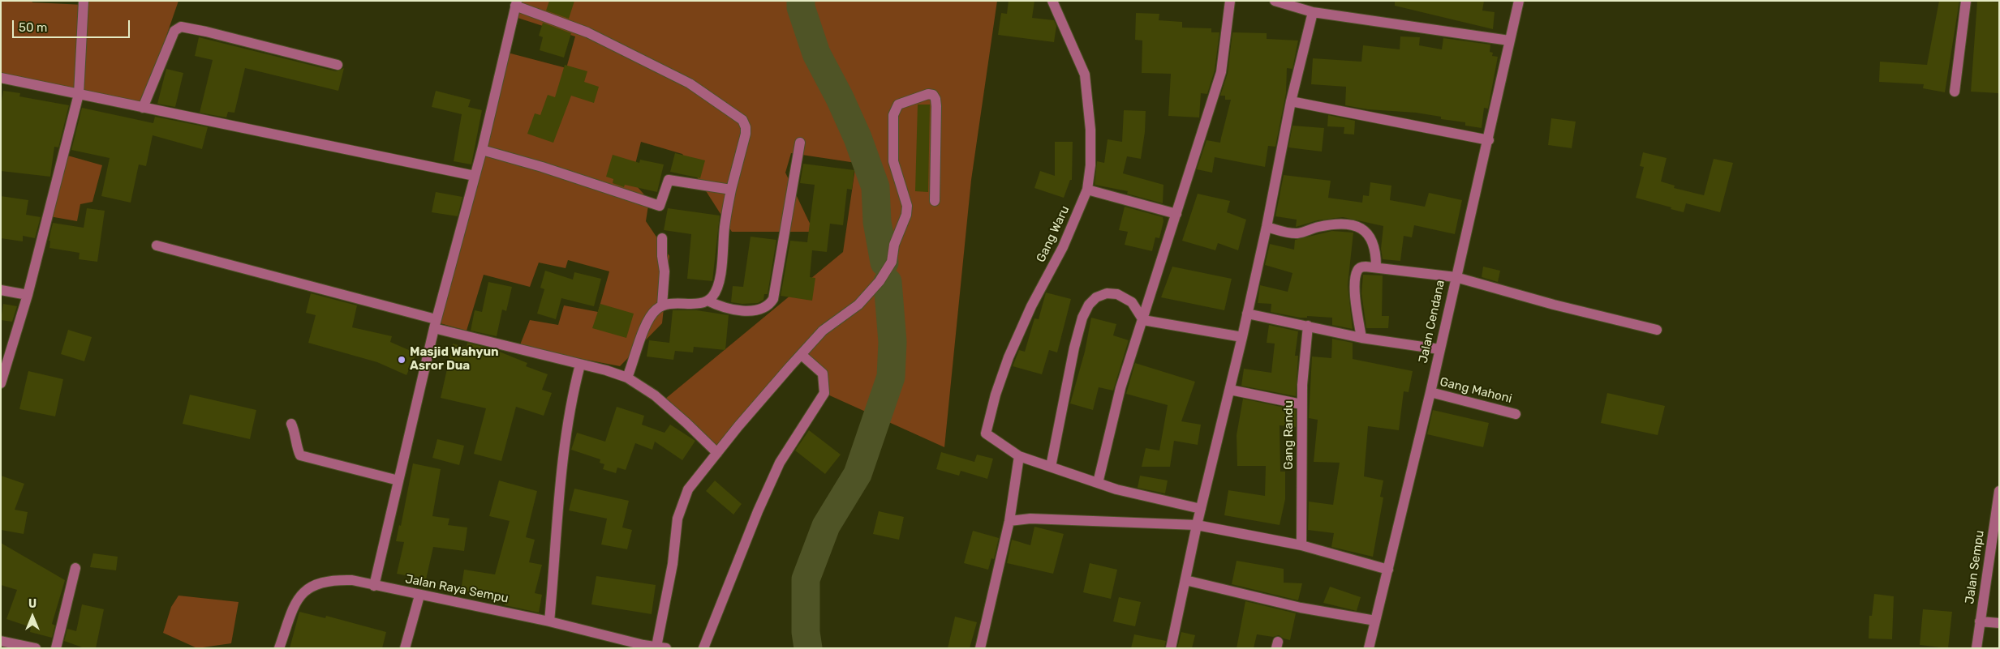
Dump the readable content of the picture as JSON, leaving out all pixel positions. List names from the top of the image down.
{
  "streets": {
    "street": [
      "Gang Waru",
      "Jalan Cendana",
      "Gang Mahoni",
      "Gang Randu",
      "Jalan Sempu",
      "Jalan Raya Sempu"
    ]
  },
  "crossings": [
    ["Jalan Cendana", "Gang Mahoni"]
  ],
  "places": ["Masjid Wahyun Asror Dua"],
  "scale_bar": "50 m",
  "north": "top"
}
